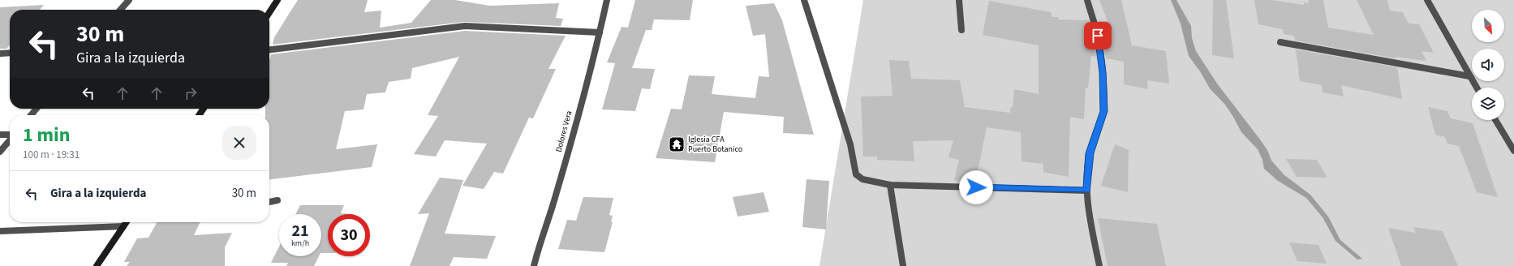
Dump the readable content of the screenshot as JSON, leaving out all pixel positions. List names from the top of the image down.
{
  "streets": {
    "street": ["Dolores Vera"]
  },
  "places": {
    "temple": ["Iglesia CFA Puerto Botanico"]
  },
  "north": "bottom right",
  "page": {
    "turn": ["30 m", "Gira a la izquierda"],
    "heading": ["1 min", "100 m · 19:31"],
    "list": [
      {
        "name": "Gira a la izquierda",
        "value": "30 m"
      }
    ],
    "speed": "21 km/h",
    "limit": "30"
  }
}
